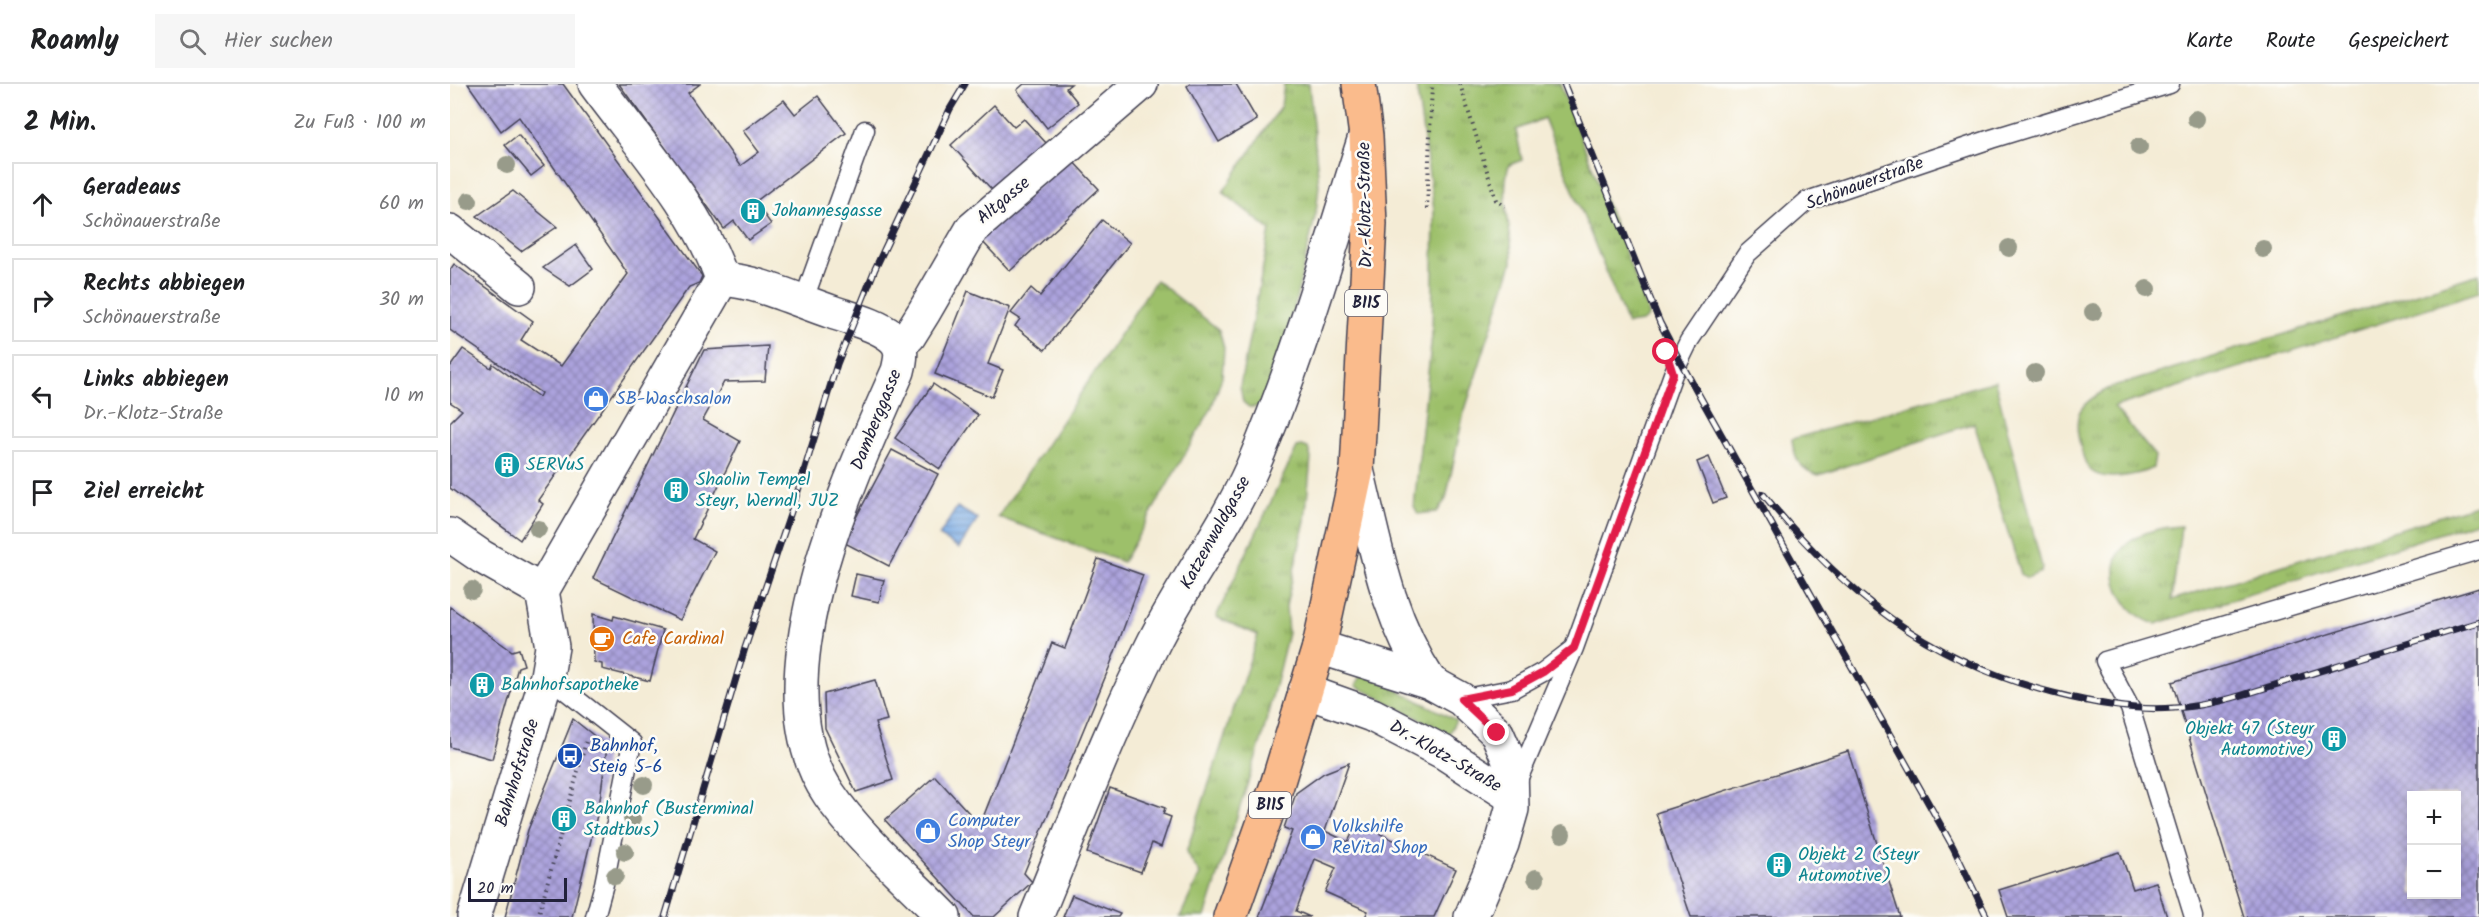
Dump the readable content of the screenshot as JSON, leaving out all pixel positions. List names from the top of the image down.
{
  "streets": {
    "main road": ["Dr.-Klotz-Straße", "B115"],
    "street": [
      "Schönauerstraße",
      "Altgasse",
      "Damberggasse",
      "Katzenwaldgasse",
      "Bahnhofstraße"
    ]
  },
  "crossings": [
    ["Schönauerstraße", "Dr.-Klotz-Straße"],
    ["Altgasse", "Damberggasse"],
    ["Dr.-Klotz-Straße", "B115"],
    ["Dr.-Klotz-Straße", "Katzenwaldgasse"]
  ],
  "places": {
    "building": [
      "Johannesgasse",
      "SERVuS",
      "Shaolin Tempel Steyr, Werndl, JUZ",
      "Bahnhofsapotheke",
      "Objekt 47 (Steyr Automotive)",
      "Bahnhof (Busterminal Stadtbus)",
      "Objekt 2 (Steyr Automotive)"
    ],
    "shop": ["SB-Waschsalon", "Computer Shop Steyr", "Volkshilfe ReVital Shop"],
    "cafe": ["Cafe Cardinal"],
    "bus stop": ["Bahnhof, Steig 5-6"]
  },
  "scale_bar": "20 m",
  "page": {
    "header": "Roamly",
    "search": "Hier suchen",
    "nav": ["Karte", "Route", "Gespeichert"],
    "heading": ["2 Min.", "Zu Fuß · 100 m"],
    "list": [
      ["Geradeaus", "Schönauerstraße", "60 m"],
      ["Rechts abbiegen", "Schönauerstraße", "30 m"],
      ["Links abbiegen", "Dr.-Klotz-Straße", "10 m"],
      "Ziel erreicht"
    ],
    "map_buttons": ["+", "−"],
    "scale": "20 m"
  }
}
